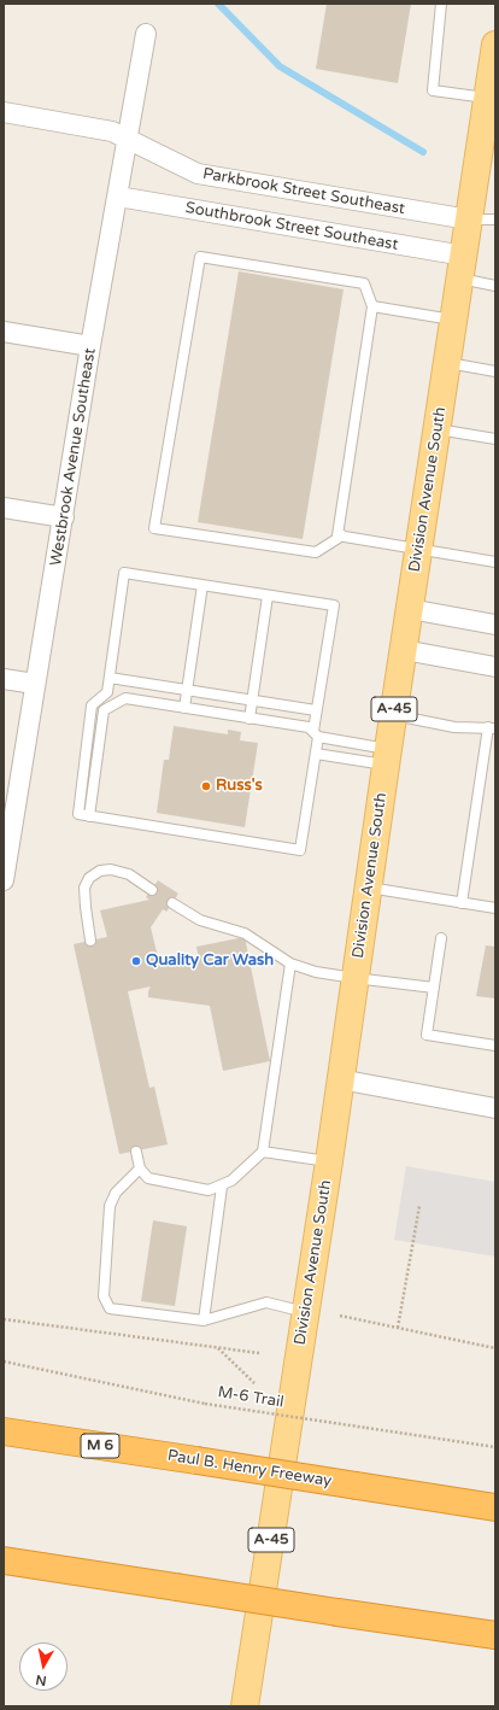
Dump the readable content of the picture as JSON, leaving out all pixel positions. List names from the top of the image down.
{
  "streets": {
    "highway": ["M 6", "Paul B. Henry Freeway"],
    "main road": ["Division Avenue South", "A-45"],
    "street": ["Parkbrook Street Southeast", "Southbrook Street Southeast", "Westbrook Avenue Southeast"],
    "path": ["M-6 Trail"]
  },
  "crossings": [
    ["Parkbrook Street Southeast", "Westbrook Avenue Southeast"],
    ["Parkbrook Street Southeast", "Division Avenue South"],
    ["Southbrook Street Southeast", "Westbrook Avenue Southeast"],
    ["Southbrook Street Southeast", "Division Avenue South"]
  ],
  "places": ["Russ's", "Quality Car Wash"],
  "north": "bottom"
}
